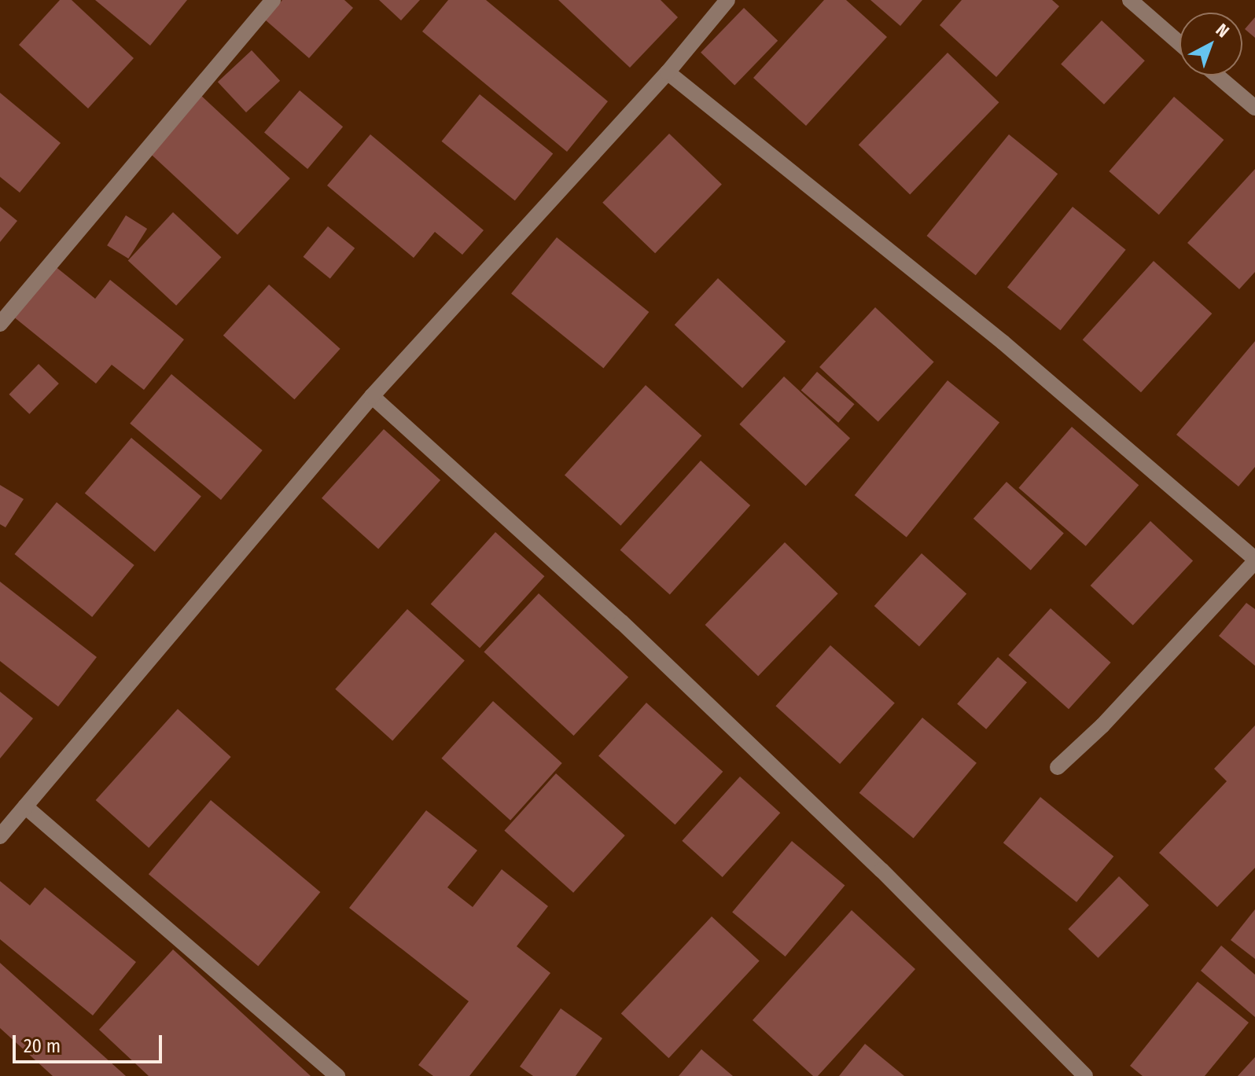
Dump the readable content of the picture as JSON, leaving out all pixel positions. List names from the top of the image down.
{
  "scale_bar": "20 m",
  "north": "top right"
}
